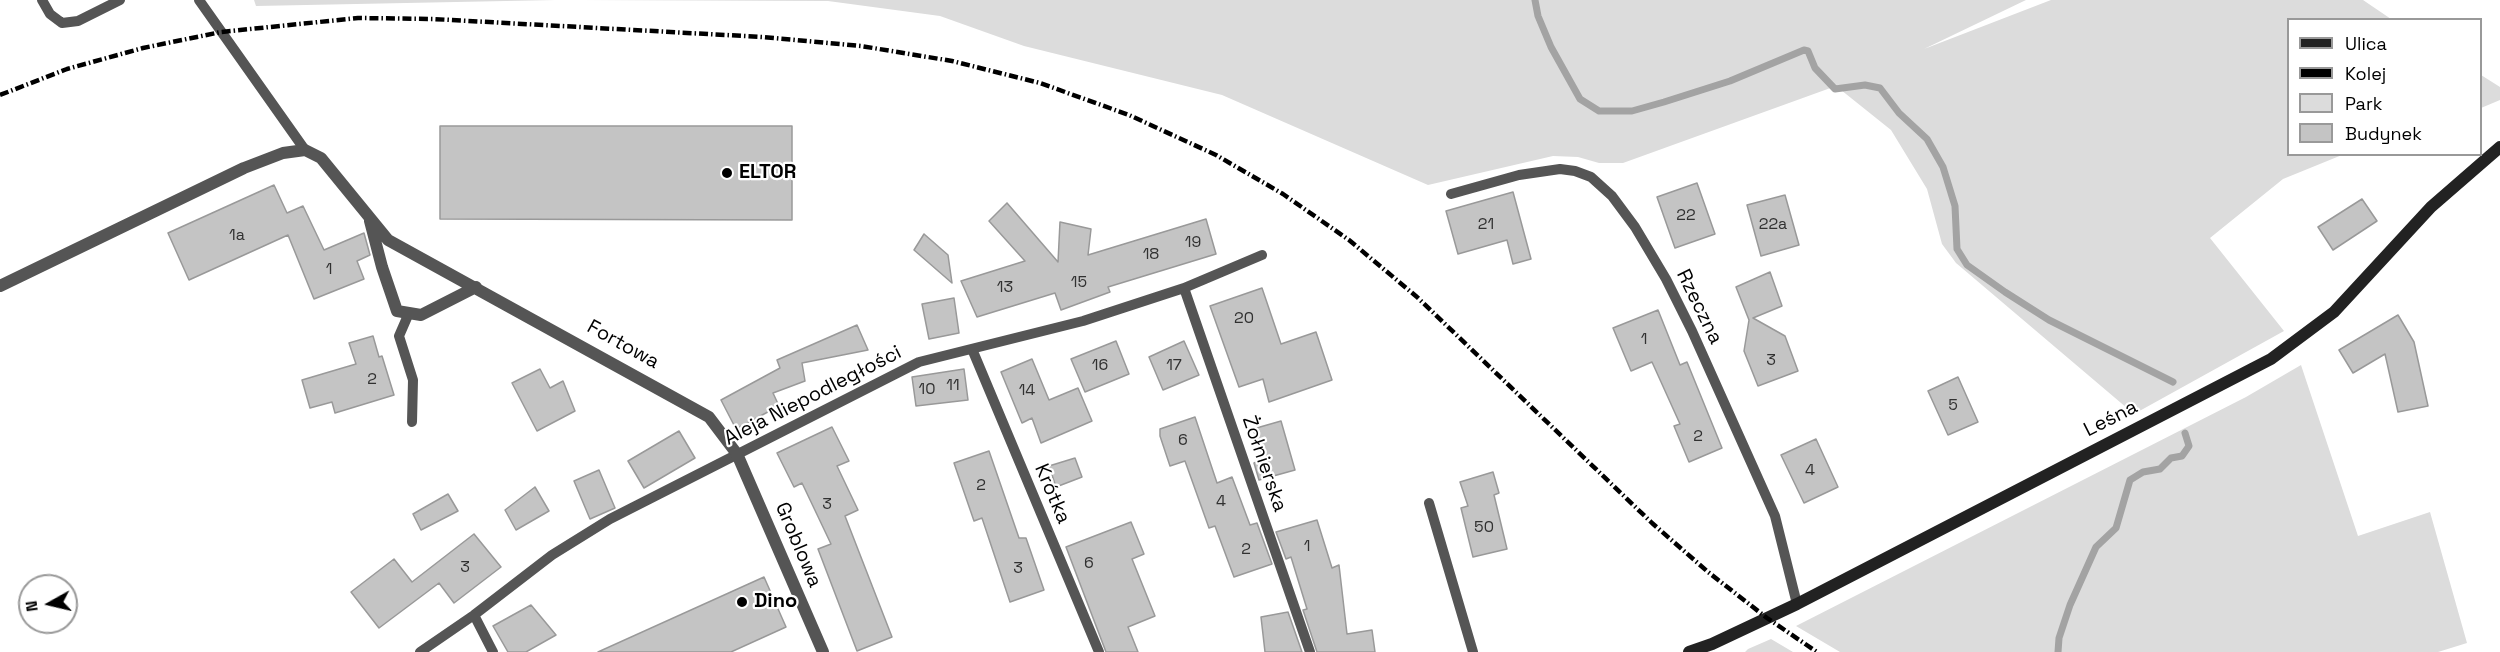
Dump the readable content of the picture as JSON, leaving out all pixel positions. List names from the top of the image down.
{
  "streets": {
    "main road": ["Leśna"],
    "street": ["Fortowa", "Groblowa"],
    "lane": [
      "Rzeczna",
      "Aleja Niepodległości",
      "Żołnierska",
      "Krótka"
    ]
  },
  "crossings": [
    ["Rzeczna", "Leśna"],
    ["Fortowa", "Aleja Niepodległości"],
    ["Fortowa", "Groblowa"],
    ["Aleja Niepodległości", "Żołnierska"],
    ["Aleja Niepodległości", "Krótka"],
    ["Aleja Niepodległości", "Groblowa"]
  ],
  "places": ["ELTOR", "Dino"],
  "house_numbers": [
    "22",
    "21",
    "22a",
    "1a",
    "19",
    "18",
    "1",
    "15",
    "13",
    "20",
    "1",
    "3",
    "16",
    "17",
    "2",
    "11",
    "10",
    "14",
    "5",
    "2",
    "6",
    "4",
    "2",
    "4",
    "3",
    "50",
    "1",
    "2",
    "6",
    "3",
    "3"
  ],
  "legend": [
    "Ulica",
    "Kolej",
    "Park",
    "Budynek"
  ],
  "north": "left"
}
